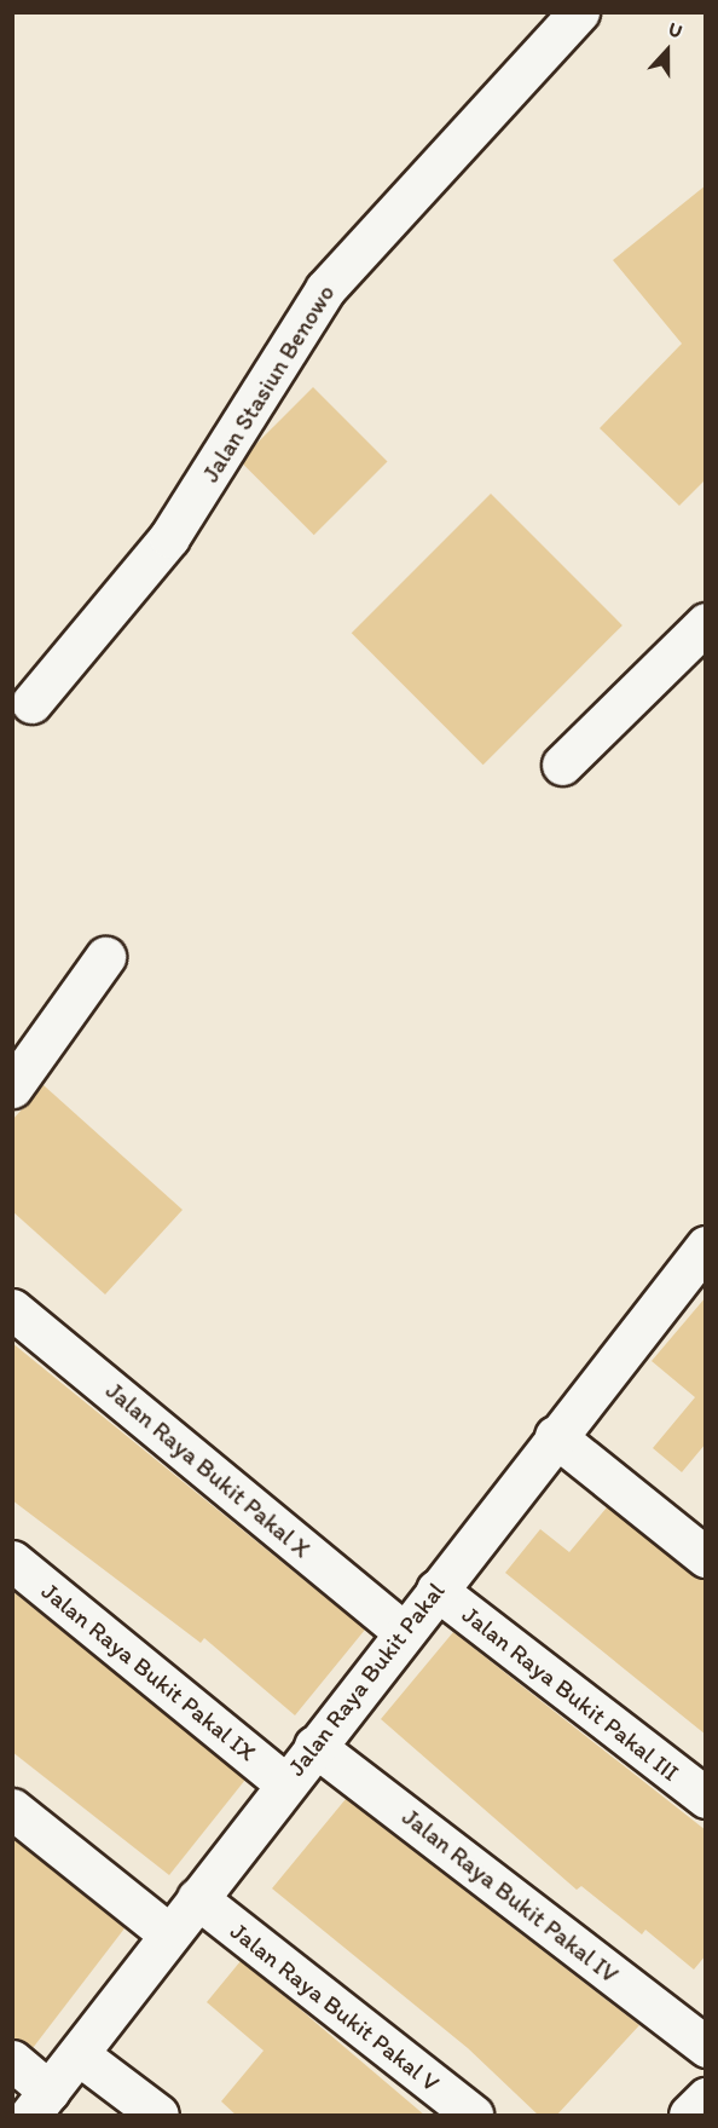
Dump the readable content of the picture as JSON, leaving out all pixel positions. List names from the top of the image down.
{
  "streets": {
    "street": [
      "Jalan Stasiun Benowo",
      "Jalan Raya Bukit Pakal X",
      "Jalan Raya Bukit Pakal IX",
      "Jalan Raya Bukit Pakal",
      "Jalan Raya Bukit Pakal III",
      "Jalan Raya Bukit Pakal IV",
      "Jalan Raya Bukit Pakal V"
    ]
  },
  "crossings": [
    ["Jalan Raya Bukit Pakal X", "Jalan Raya Bukit Pakal"],
    ["Jalan Raya Bukit Pakal IX", "Jalan Raya Bukit Pakal"],
    ["Jalan Raya Bukit Pakal", "Jalan Raya Bukit Pakal III"],
    ["Jalan Raya Bukit Pakal", "Jalan Raya Bukit Pakal IV"],
    ["Jalan Raya Bukit Pakal", "Jalan Raya Bukit Pakal V"]
  ],
  "north": "top"
}
